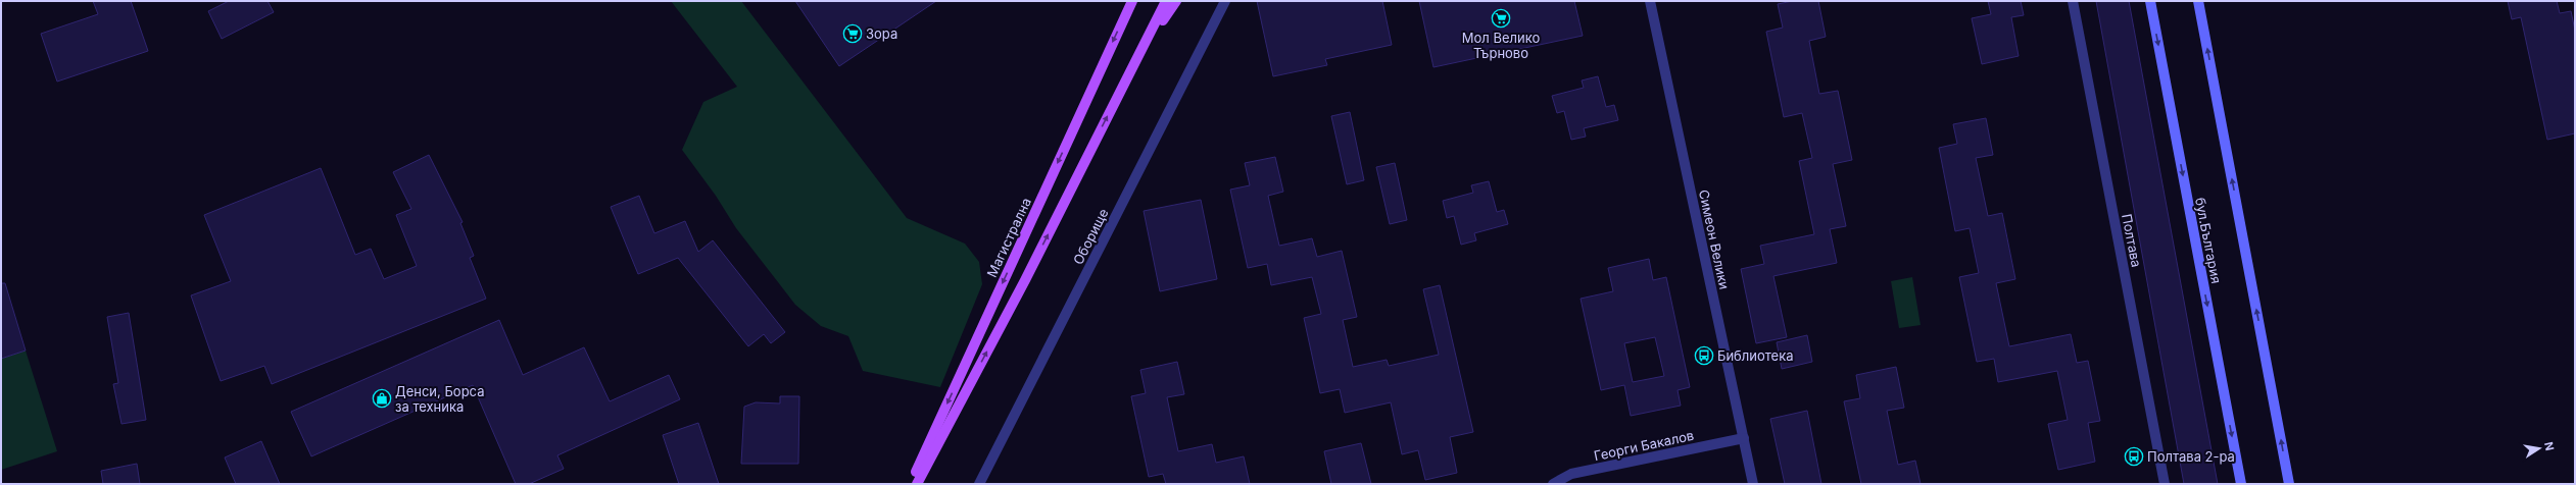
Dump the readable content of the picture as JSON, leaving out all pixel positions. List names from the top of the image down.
{
  "streets": {
    "main road": ["Магистрална", "бул.България"],
    "street": [
      "Оборище",
      "Симеон Велики",
      "Полтава",
      "Георги Бакалов"
    ]
  },
  "crossings": [
    ["Симеон Велики", "Георги Бакалов"]
  ],
  "places": {
    "supermarket": ["Мол Велико Търново", "Зора"],
    "bus stop": ["Библиотека", "Полтава 2-ра"],
    "shop": ["Денси, Борса за техника"]
  },
  "north": "right"
}
